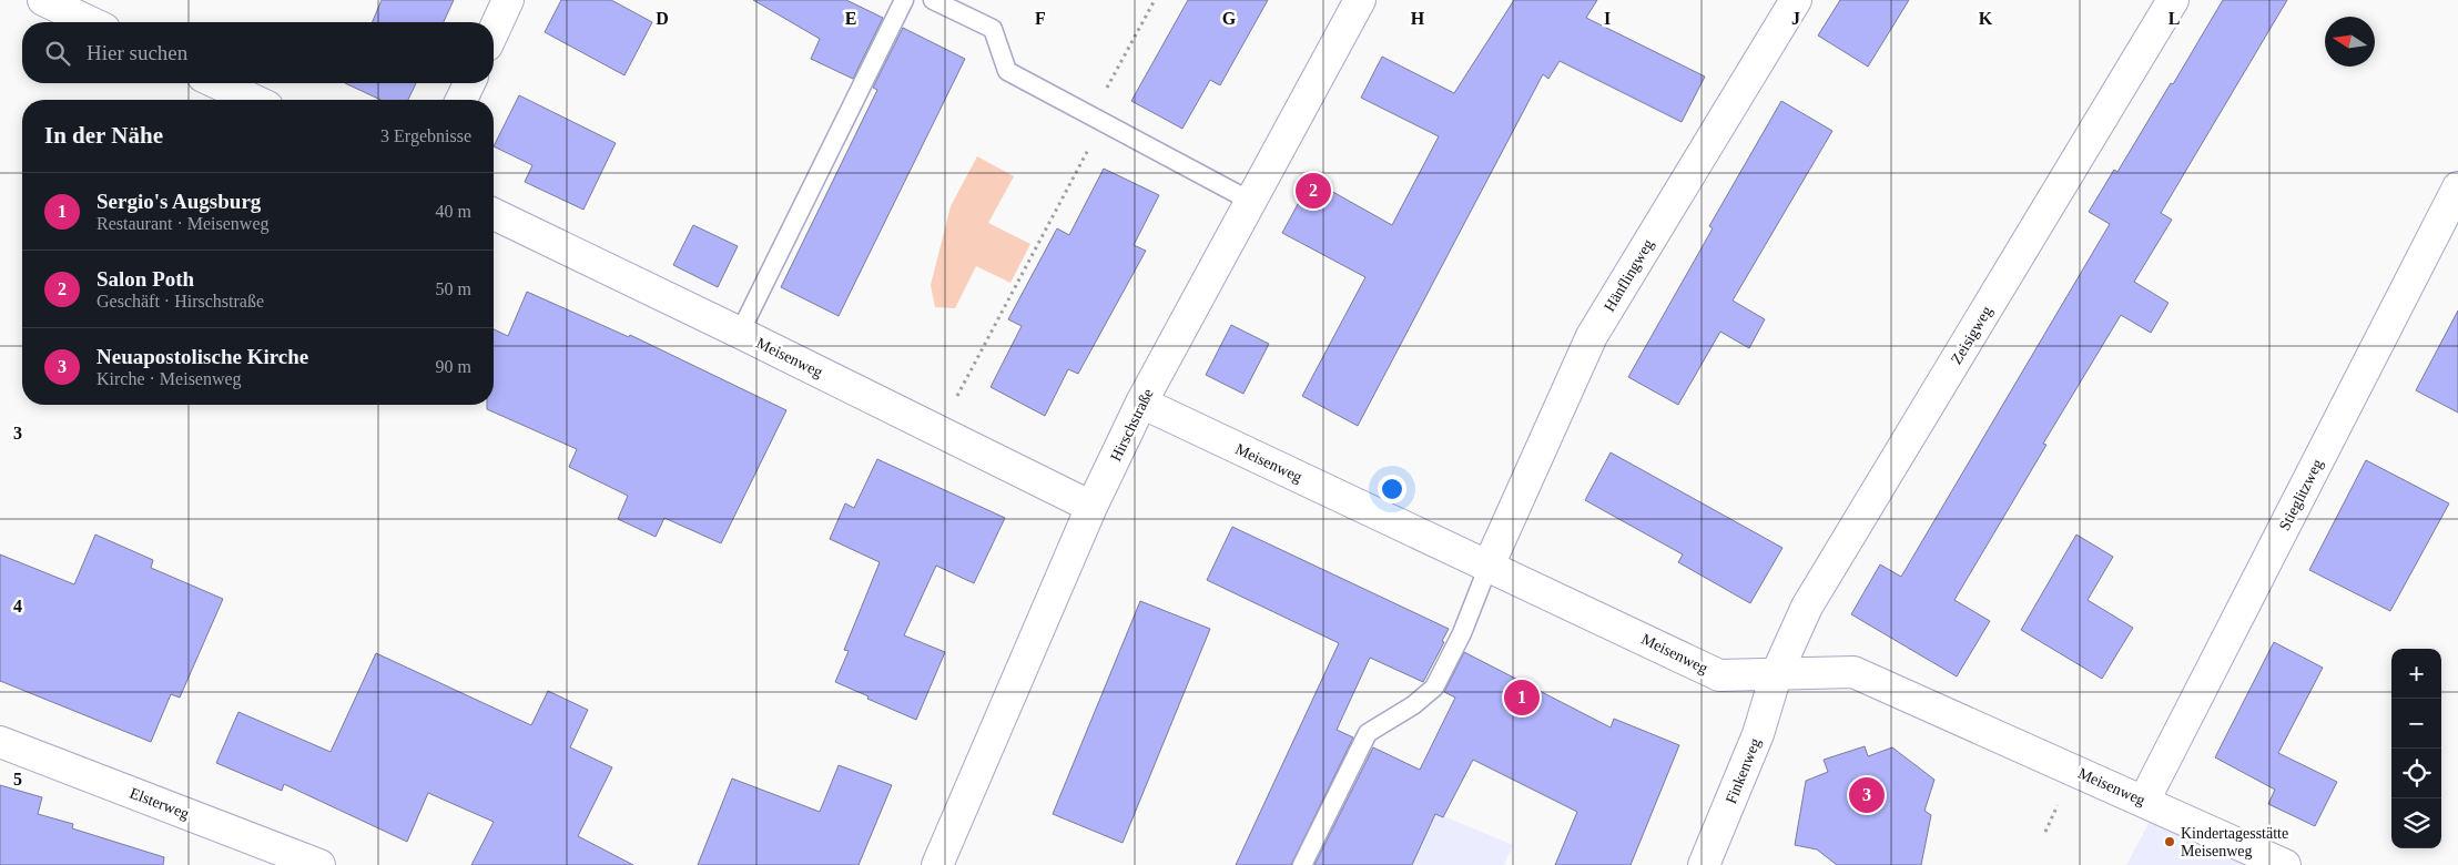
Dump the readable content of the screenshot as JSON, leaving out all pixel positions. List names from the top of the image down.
{
  "streets": {
    "street": [
      "Hänflingweg",
      "Zeisigweg",
      "Meisenweg",
      "Hirschstraße",
      "Stieglitzweg",
      "Finkenweg",
      "Elsterweg"
    ]
  },
  "crossings": [
    ["Hänflingweg", "Meisenweg"],
    ["Zeisigweg", "Meisenweg"],
    ["Zeisigweg", "Finkenweg"],
    ["Meisenweg", "Hirschstraße"],
    ["Meisenweg", "Stieglitzweg"],
    ["Meisenweg", "Finkenweg"]
  ],
  "places": ["Kindertagesstätte Meisenweg"],
  "north": "left",
  "page": {
    "search": "Hier suchen",
    "heading": ["In der Nähe", "3 Ergebnisse"],
    "pins": ["2", "1", "3"],
    "list": [
      {
        "mark": "1",
        "name": "Sergio's Augsburg",
        "note": "Restaurant · Meisenweg",
        "value": "40 m"
      },
      {
        "mark": "2",
        "name": "Salon Poth",
        "note": "Geschäft · Hirschstraße",
        "value": "50 m"
      },
      {
        "mark": "3",
        "name": "Neuapostolische Kirche",
        "note": "Kirche · Meisenweg",
        "value": "90 m"
      }
    ],
    "map_buttons": ["+", "−"]
  },
  "grid": {
    "columns": [
      "D",
      "E",
      "F",
      "G",
      "H",
      "I",
      "J",
      "K",
      "L"
    ],
    "rows": ["3", "4", "5"]
  }
}
